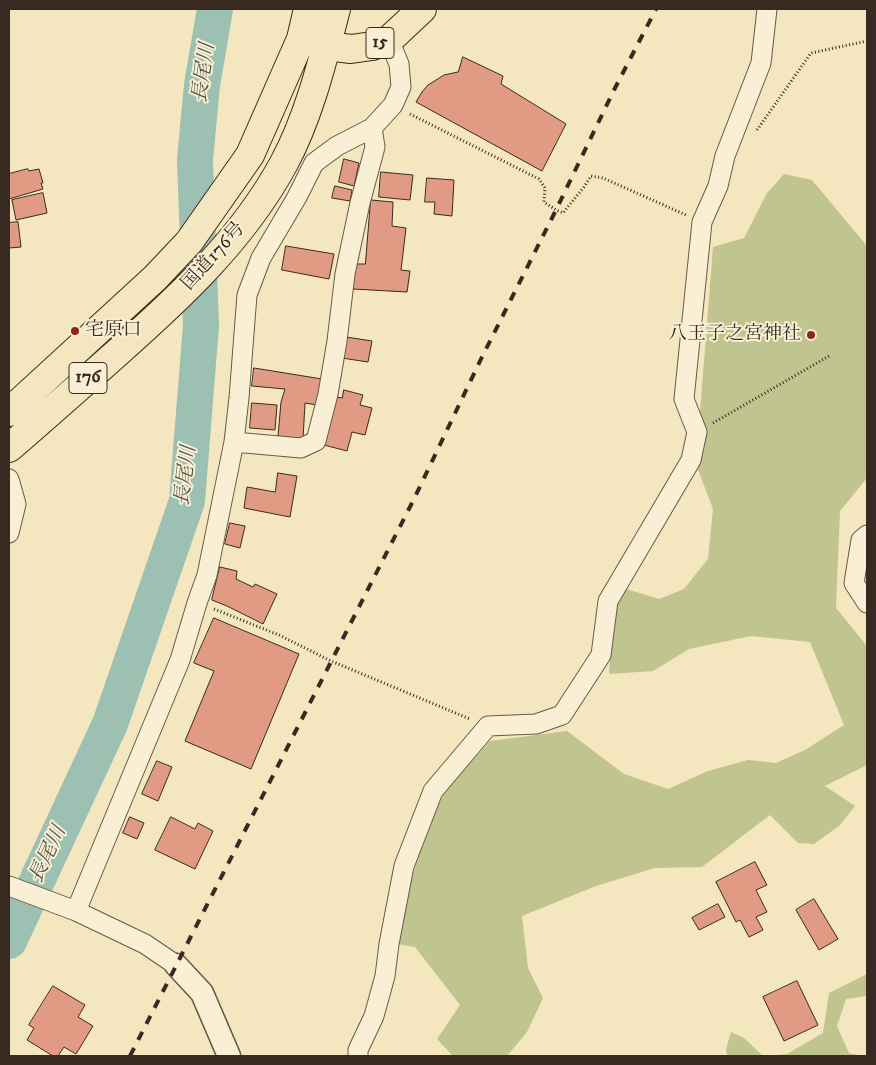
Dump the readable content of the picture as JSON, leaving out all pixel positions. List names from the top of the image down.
{
  "streets": {
    "main road": ["15", "国道176号", "176"]
  },
  "crossings": [
    ["15", "国道176号"]
  ],
  "water": ["長尾川"],
  "places": ["宅原口", "八王子之宮神社"]
}
